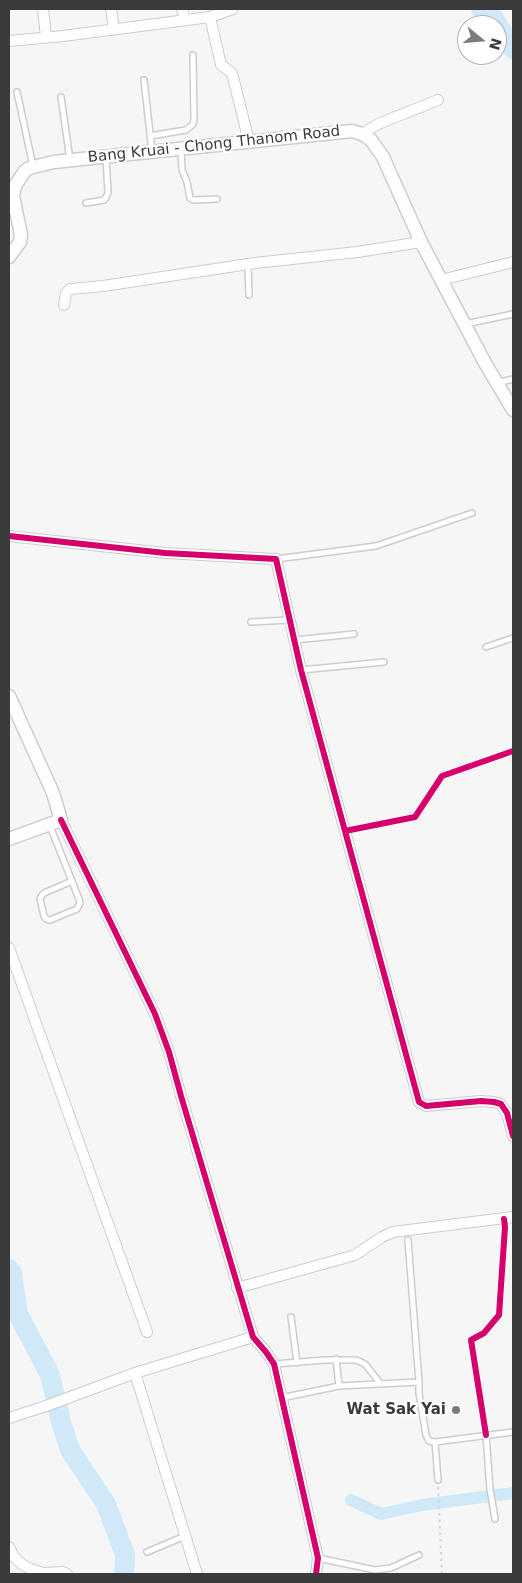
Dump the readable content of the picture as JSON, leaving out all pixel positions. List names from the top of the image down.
{
  "streets": {
    "street": ["Bang Kruai - Chong Thanom Road"]
  },
  "places": ["Wat Sak Yai"],
  "north": "right"
}
